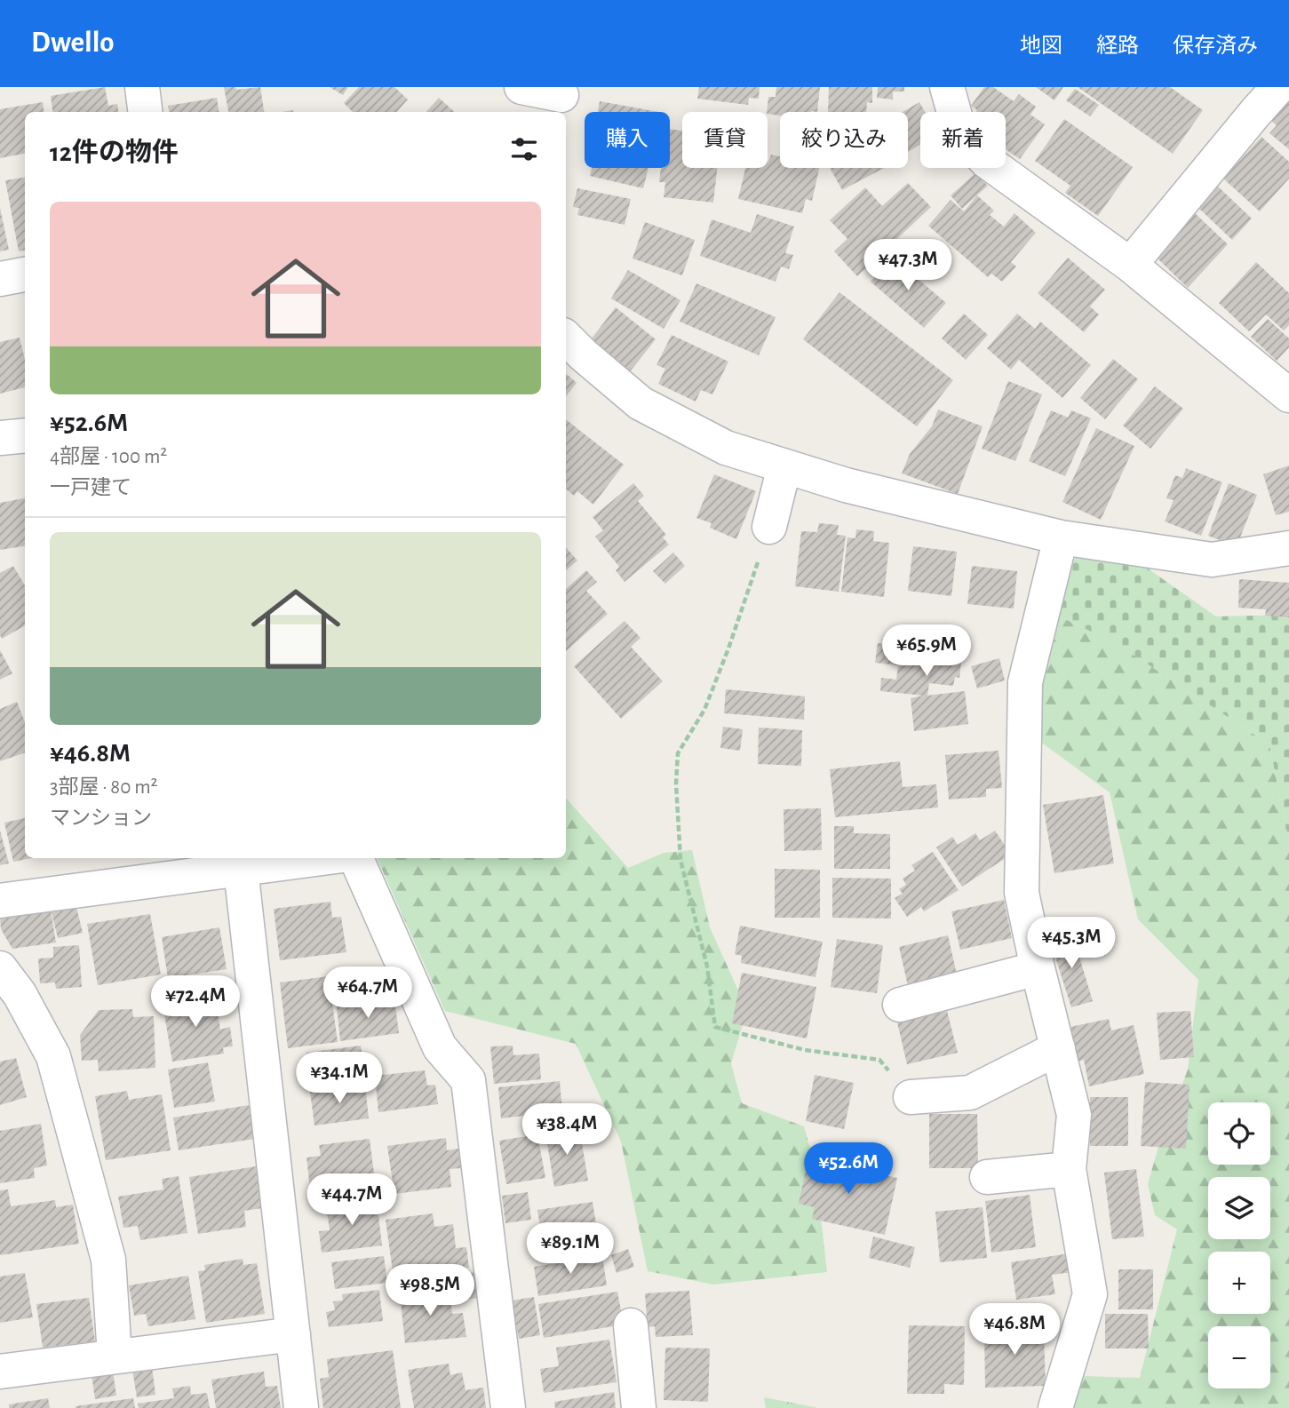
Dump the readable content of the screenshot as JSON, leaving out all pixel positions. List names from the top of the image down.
{
  "page": {
    "header": "Dwello",
    "nav": ["地図", "経路", "保存済み"],
    "chip": [
      "購入",
      "賃貸",
      "絞り込み",
      "新着"
    ],
    "heading": "12件の物件",
    "list": [
      {
        "name": "¥52.6M",
        "note": "4部屋 · 100 m² · 一戸建て"
      },
      {
        "name": "¥46.8M",
        "note": "3部屋 · 80 m² · マンション"
      }
    ],
    "price": [
      "¥47.3M",
      "¥65.9M",
      "¥45.3M",
      "¥64.7M",
      "¥72.4M",
      "¥34.1M",
      "¥38.4M",
      "¥52.6M",
      "¥44.7M",
      "¥89.1M",
      "¥98.5M",
      "¥46.8M"
    ],
    "map_buttons": ["+", "−"]
  }
}
